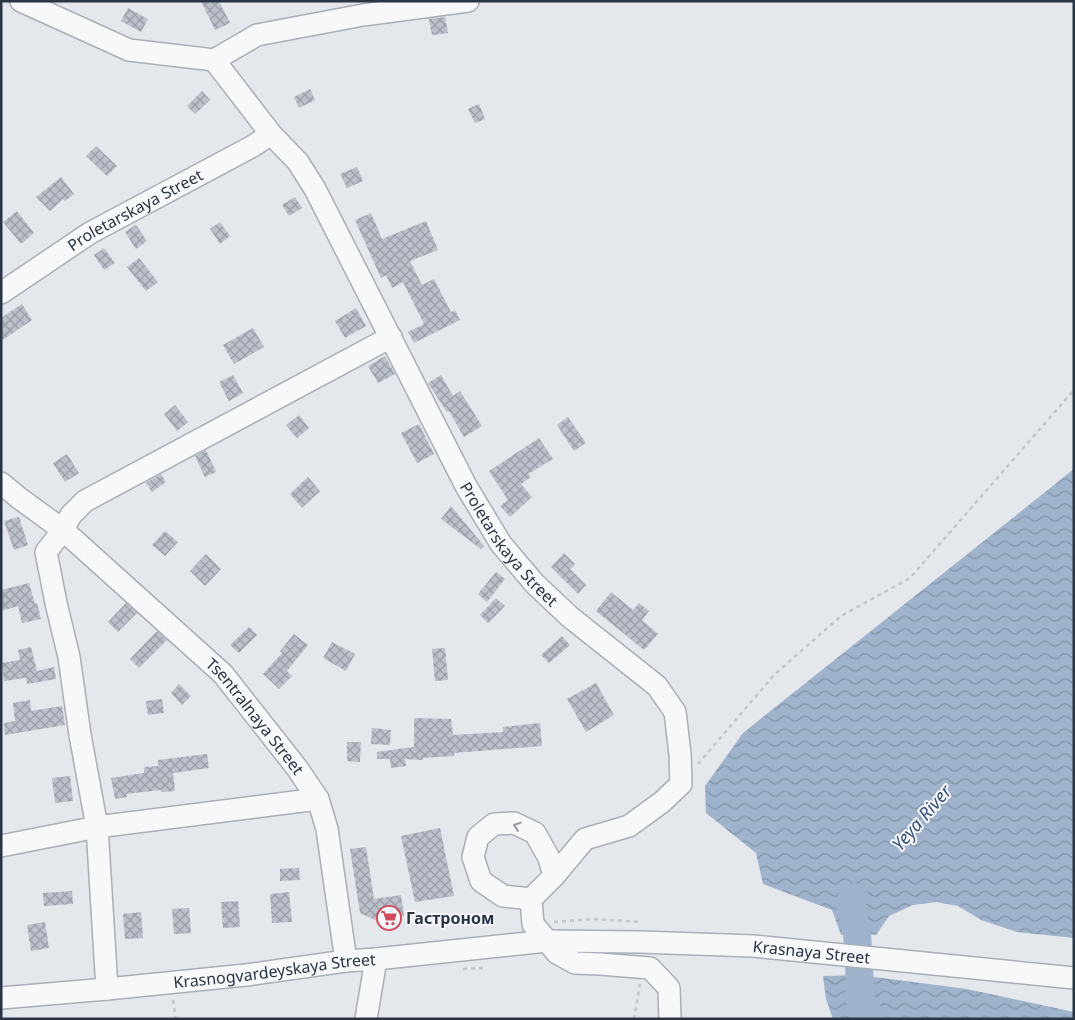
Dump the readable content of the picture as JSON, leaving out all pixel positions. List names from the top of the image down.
{
  "streets": {
    "street": [
      "Proletarskaya Street",
      "Tsentralnaya Street",
      "Krasnaya Street",
      "Krasnogvardeyskaya Street"
    ]
  },
  "crossings": [
    ["Tsentralnaya Street", "Krasnogvardeyskaya Street"],
    ["Krasnaya Street", "Krasnogvardeyskaya Street"]
  ],
  "water": ["Yeya River"],
  "places": {
    "supermarket": ["Гастроном"]
  }
}
